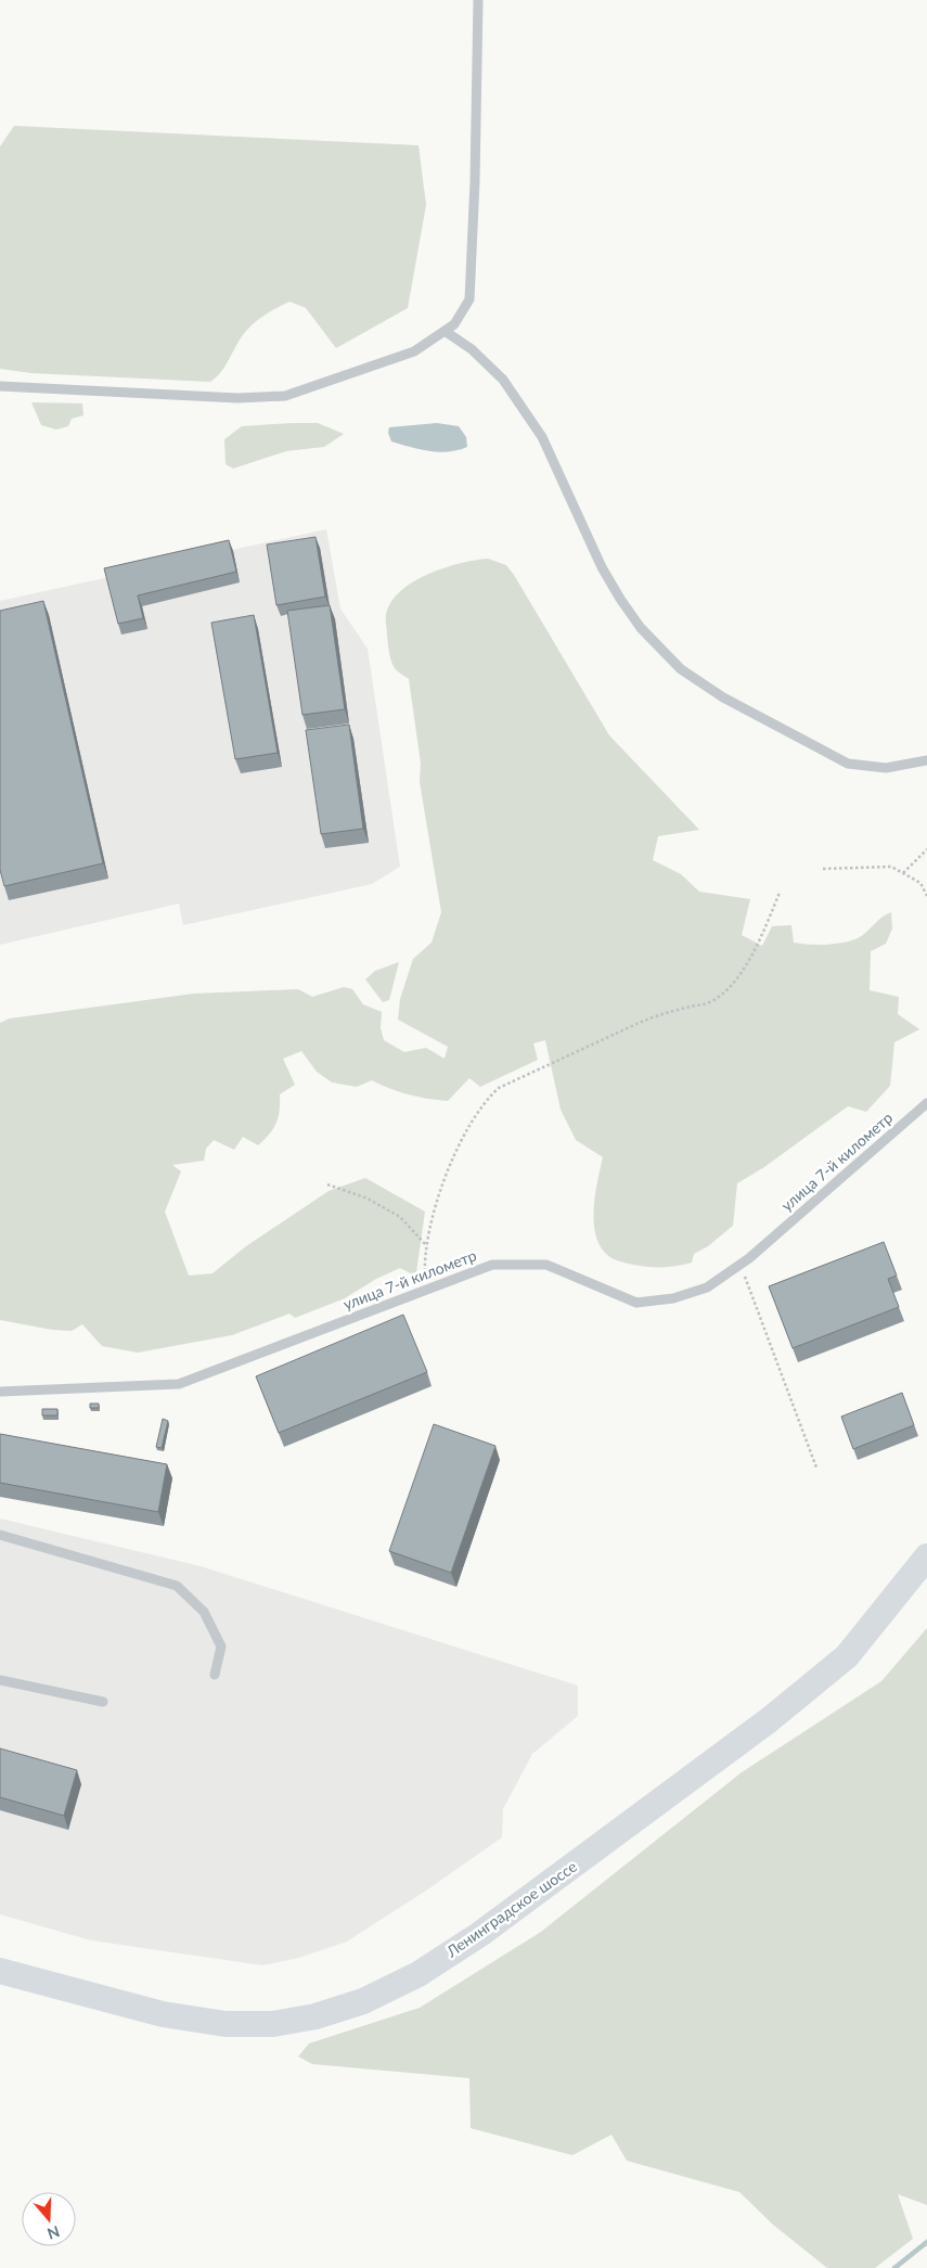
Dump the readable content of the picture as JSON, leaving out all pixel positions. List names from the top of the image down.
{
  "streets": {
    "main road": ["Ленинградское шоссе"],
    "lane": ["улица 7-й километр"]
  },
  "north": "bottom"
}
